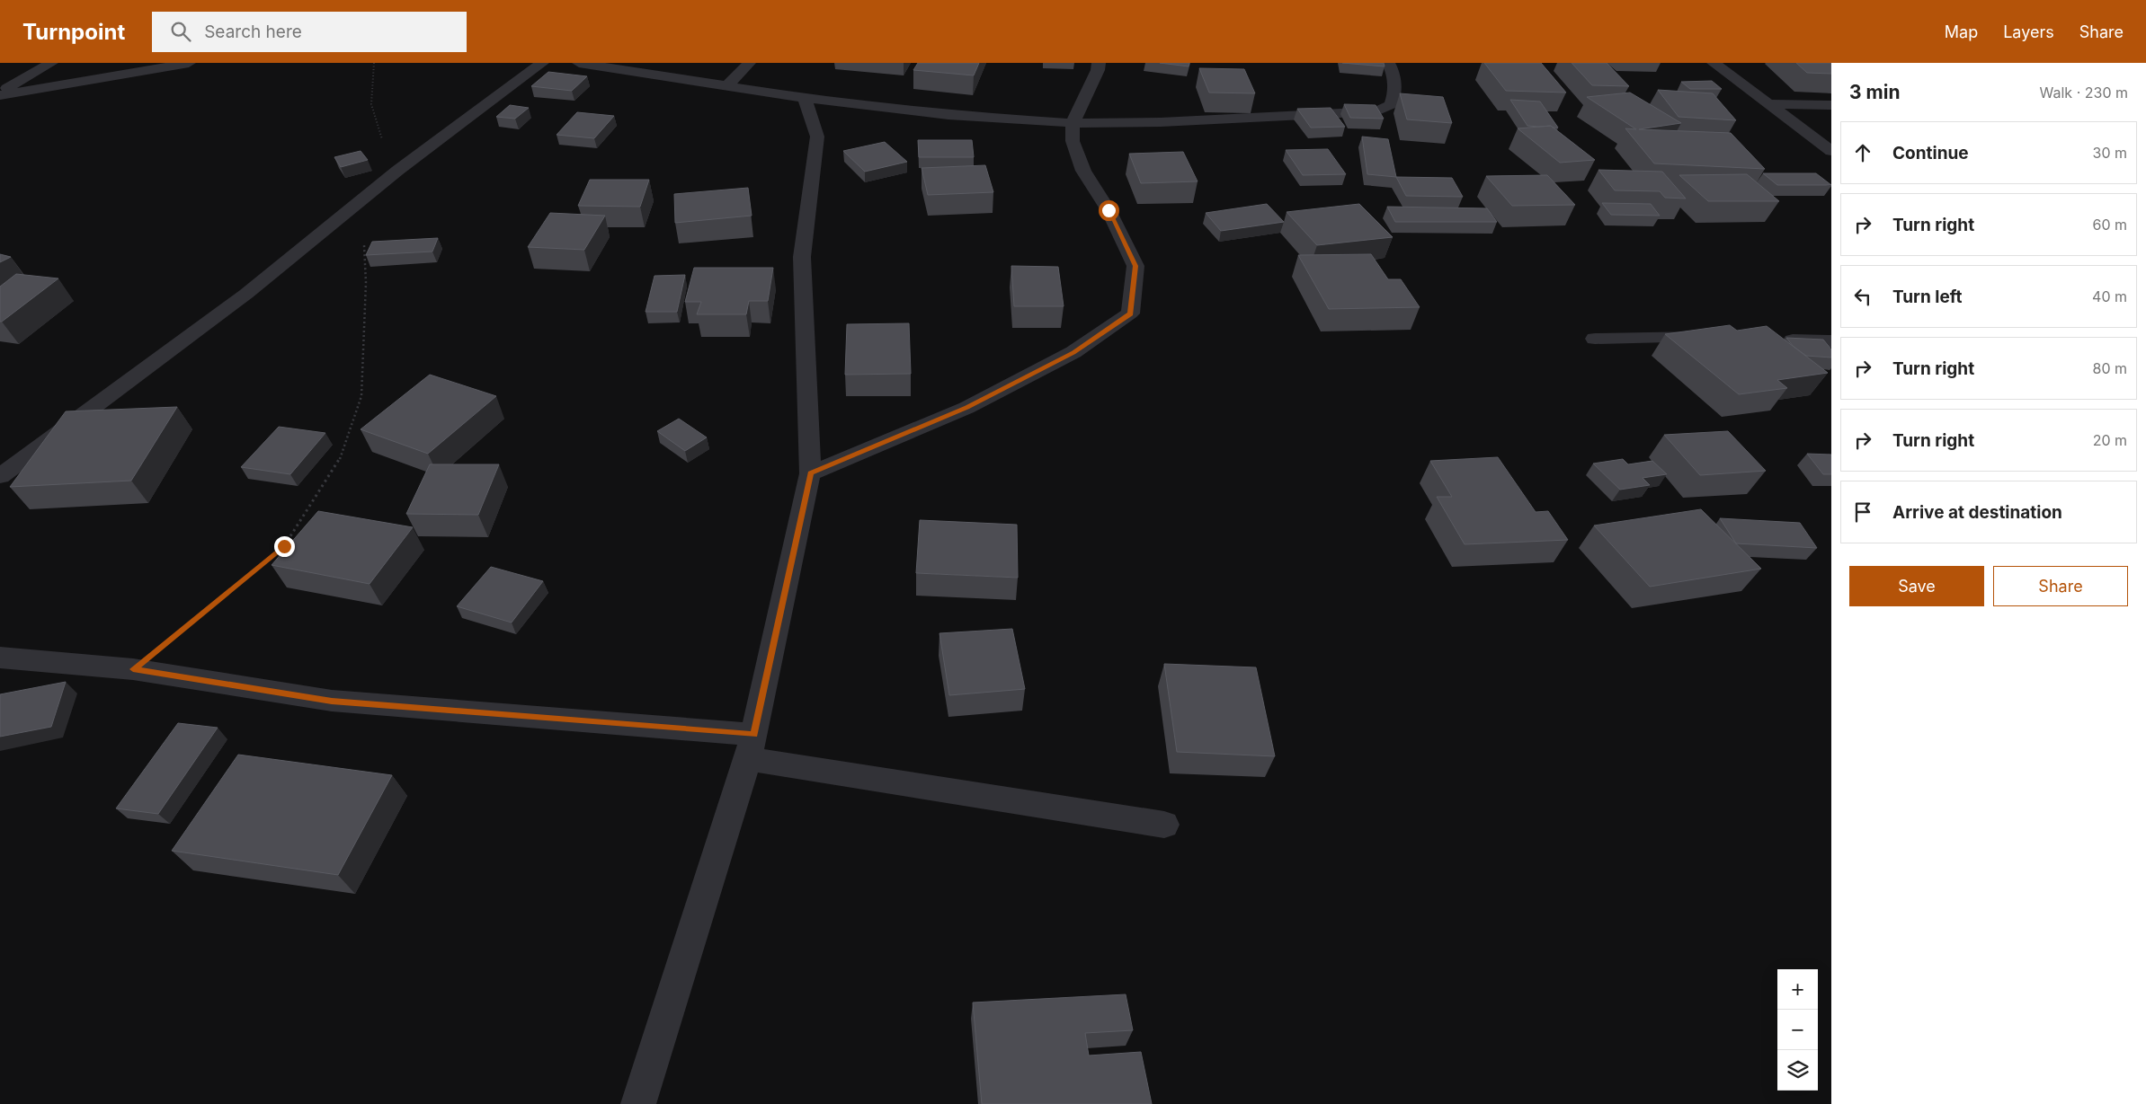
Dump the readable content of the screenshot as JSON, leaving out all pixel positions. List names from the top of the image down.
{
  "page": {
    "header": "Turnpoint",
    "search": "Search here",
    "nav": ["Map", "Layers", "Share"],
    "heading": ["3 min", "Walk · 230 m"],
    "list": [
      ["Continue", "30 m"],
      ["Turn right", "60 m"],
      ["Turn left", "40 m"],
      ["Turn right", "80 m"],
      ["Turn right", "20 m"],
      "Arrive at destination"
    ],
    "buttons": ["Save", "Share"],
    "map_buttons": ["+", "−"]
  }
}
